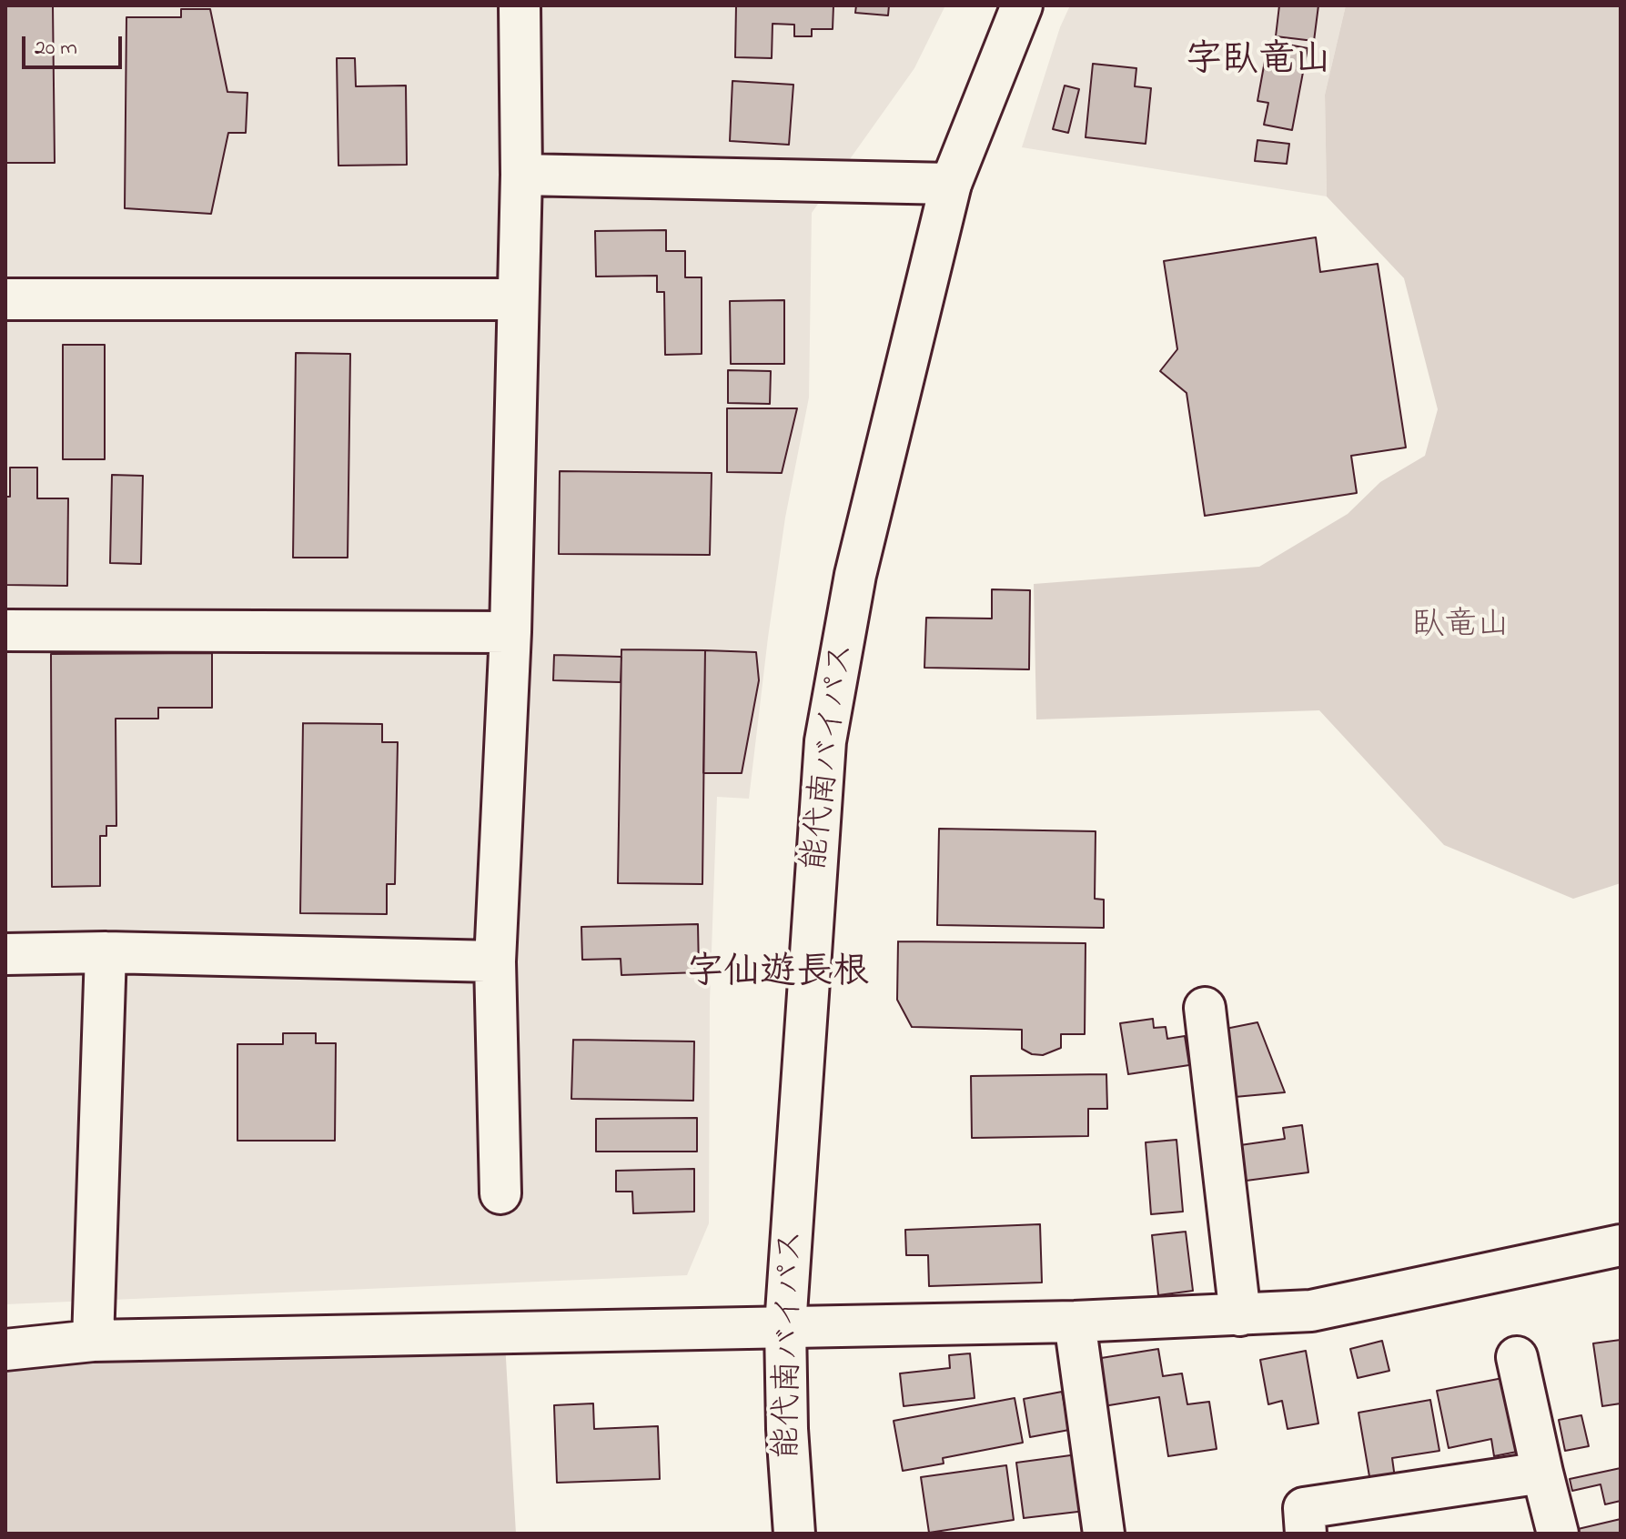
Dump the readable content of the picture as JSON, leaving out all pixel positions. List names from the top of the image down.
{
  "streets": {
    "main road": ["能代南バイパス"]
  },
  "districts": ["字臥竜山", "字仙遊長根"],
  "parks": ["臥竜山"],
  "scale_bar": "20 m"
}
